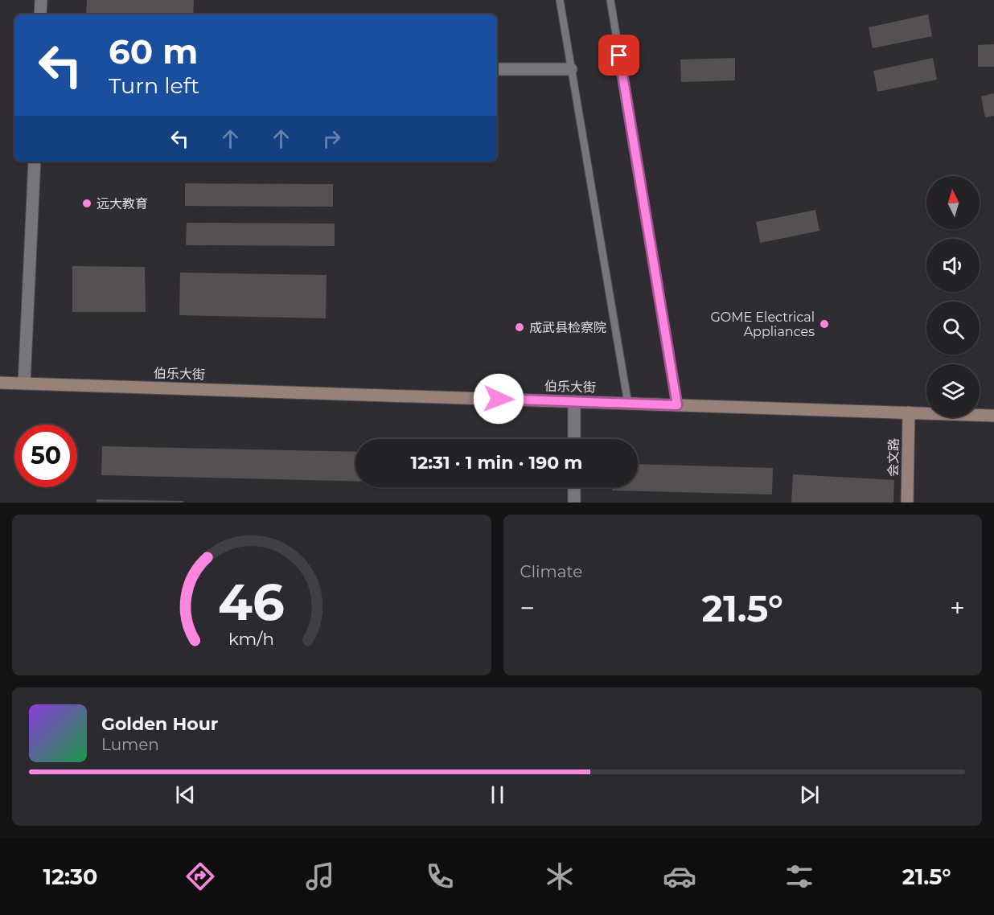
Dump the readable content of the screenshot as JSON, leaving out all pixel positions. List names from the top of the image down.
{
  "streets": {
    "main road": ["伯乐大街", "会文路"]
  },
  "crossings": [
    ["伯乐大街", "会文路"]
  ],
  "places": ["远大教育", "GOME Electrical Appliances", "成武县检察院"],
  "north": "top",
  "page": {
    "turn": ["60 m", "Turn left"],
    "limit": "50",
    "trip": "12:31 · 1 min · 190 m",
    "tile": "Climate",
    "heat": ["−", "21.5°", "+"],
    "song": ["Golden Hour", "Lumen"],
    "tabs": ["12:30", "21.5°"],
    "gauge": ["46", "km/h"]
  }
}
